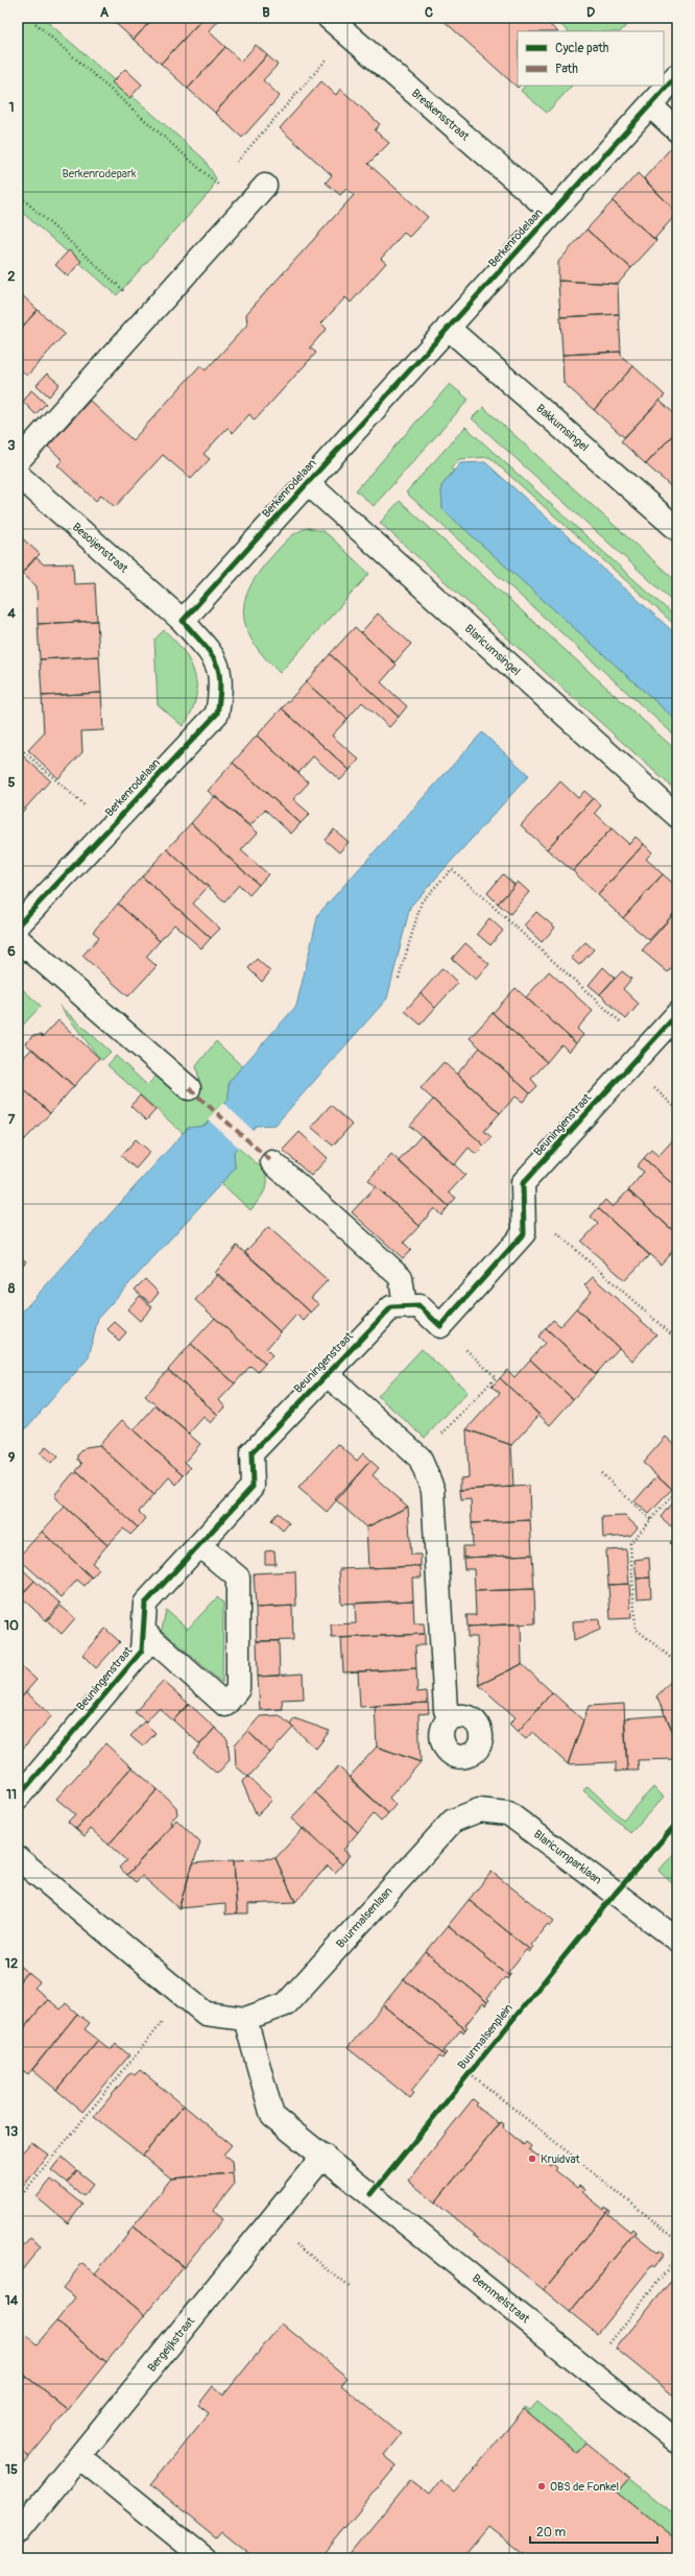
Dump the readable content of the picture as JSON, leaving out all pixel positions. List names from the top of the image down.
{
  "streets": {
    "street": [
      "Breskensstraat",
      "Berkenrodelaan",
      "Bakkumsingel",
      "Besoijenstraat",
      "Blaricumsingel",
      "Beuningenstraat",
      "Blaricumparklaan",
      "Buurmalsenlaan",
      "Bemmelstraat",
      "Bergeijkstraat"
    ],
    "cycle path": ["Buurmalsenplein"]
  },
  "crossings": [
    ["Breskensstraat", "Berkenrodelaan"],
    ["Berkenrodelaan", "Bakkumsingel"],
    ["Berkenrodelaan", "Besoijenstraat"],
    ["Berkenrodelaan", "Blaricumsingel"],
    ["Blaricumparklaan", "Buurmalsenlaan"],
    ["Bemmelstraat", "Bergeijkstraat"]
  ],
  "parks": ["Berkenrodepark"],
  "places": ["Kruidvat", "OBS de Fonkel"],
  "legend": ["Cycle path", "Path"],
  "scale_bar": "20 m",
  "grid": {
    "columns": [
      "A",
      "B",
      "C",
      "D"
    ],
    "rows": [
      "1",
      "2",
      "3",
      "4",
      "5",
      "6",
      "7",
      "8",
      "9",
      "10",
      "11",
      "12",
      "13",
      "14",
      "15"
    ]
  }
}
